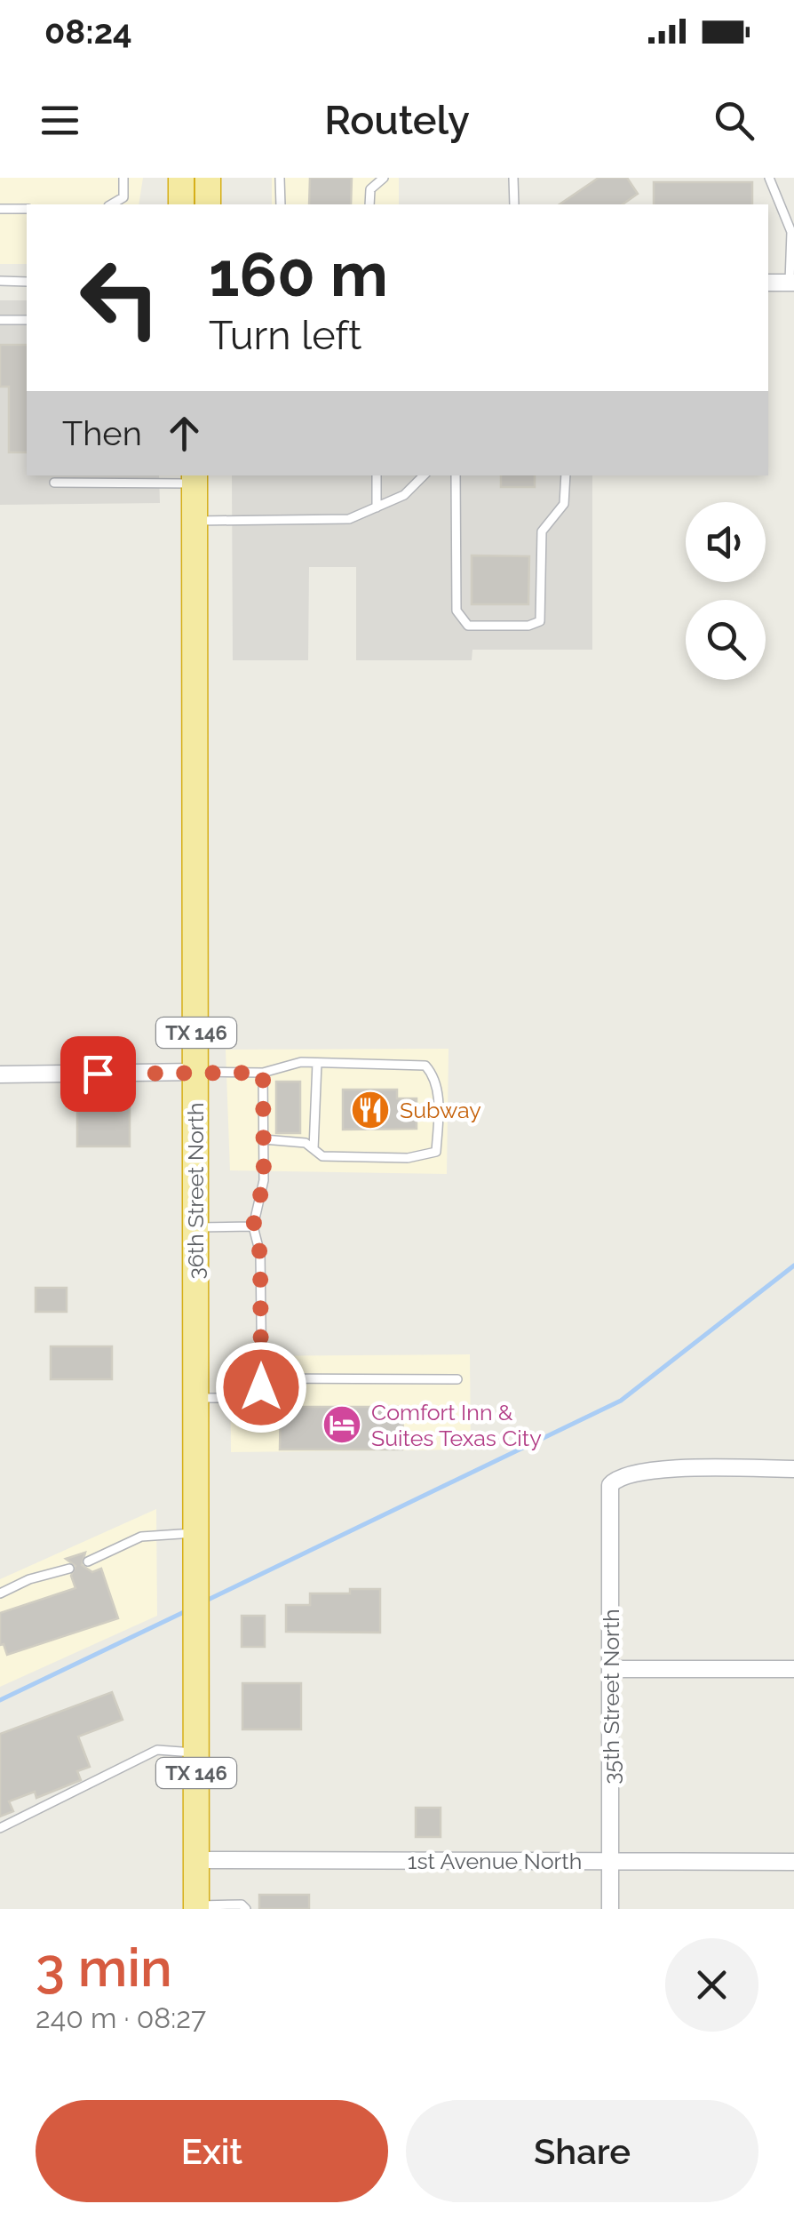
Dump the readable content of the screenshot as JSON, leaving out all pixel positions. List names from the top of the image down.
{
  "streets": {
    "highway": ["TX 146", "36th Street North"],
    "street": ["35th Street North", "1st Avenue North"]
  },
  "crossings": [
    ["36th Street North", "1st Avenue North"],
    ["35th Street North", "1st Avenue North"]
  ],
  "places": {
    "restaurant": ["Subway"],
    "hotel": ["Comfort Inn & Suites Texas City"]
  },
  "page": {
    "status": "08:24",
    "header": "Routely",
    "turn": ["160 m", "Turn left"],
    "then": "Then",
    "heading": ["3 min", "240 m · 08:27"],
    "buttons": ["Exit", "Share"]
  }
}
